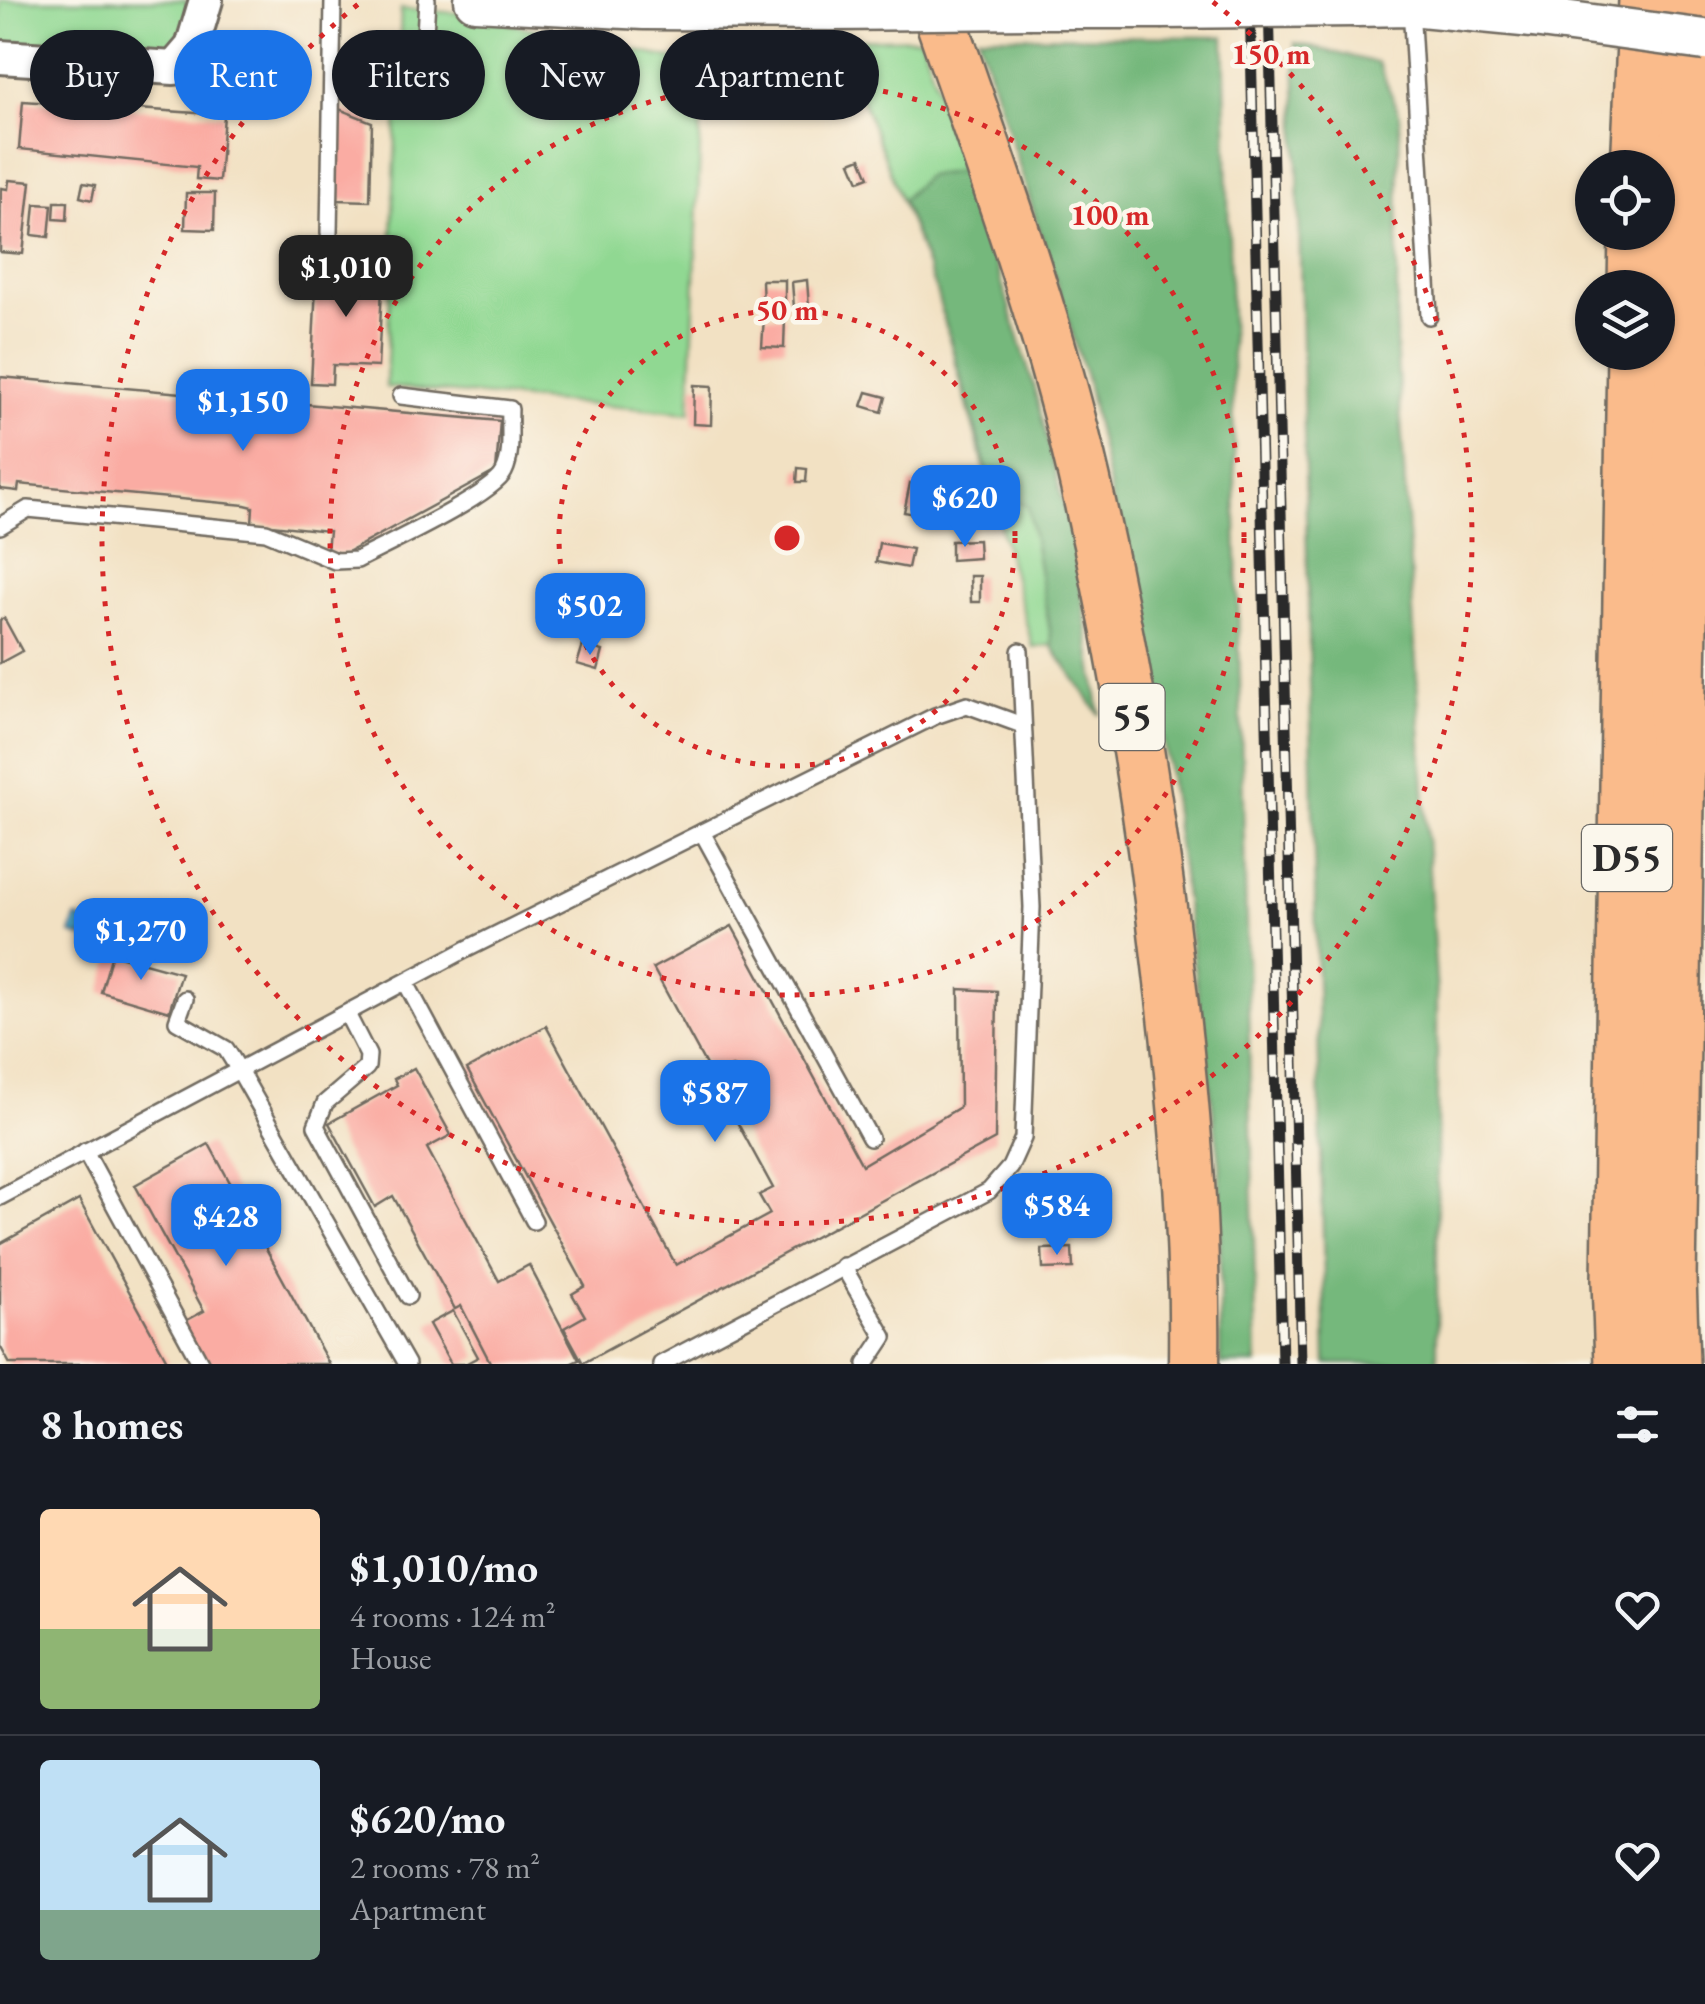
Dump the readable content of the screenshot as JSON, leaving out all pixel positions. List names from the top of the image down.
{
  "streets": {
    "highway": ["D55"],
    "main road": ["55"]
  },
  "page": {
    "chip": [
      "Buy",
      "Rent",
      "Filters",
      "New",
      "Apartment"
    ],
    "price": [
      "$1,010",
      "$1,150",
      "$620",
      "$502",
      "$1,270",
      "$587",
      "$584",
      "$428"
    ],
    "heading": "8 homes",
    "list": [
      {
        "name": "$1,010/mo",
        "note": "4 rooms · 124 m² · House"
      },
      {
        "name": "$620/mo",
        "note": "2 rooms · 78 m² · Apartment"
      }
    ]
  },
  "rings": ["150 m", "100 m", "50 m"]
}
